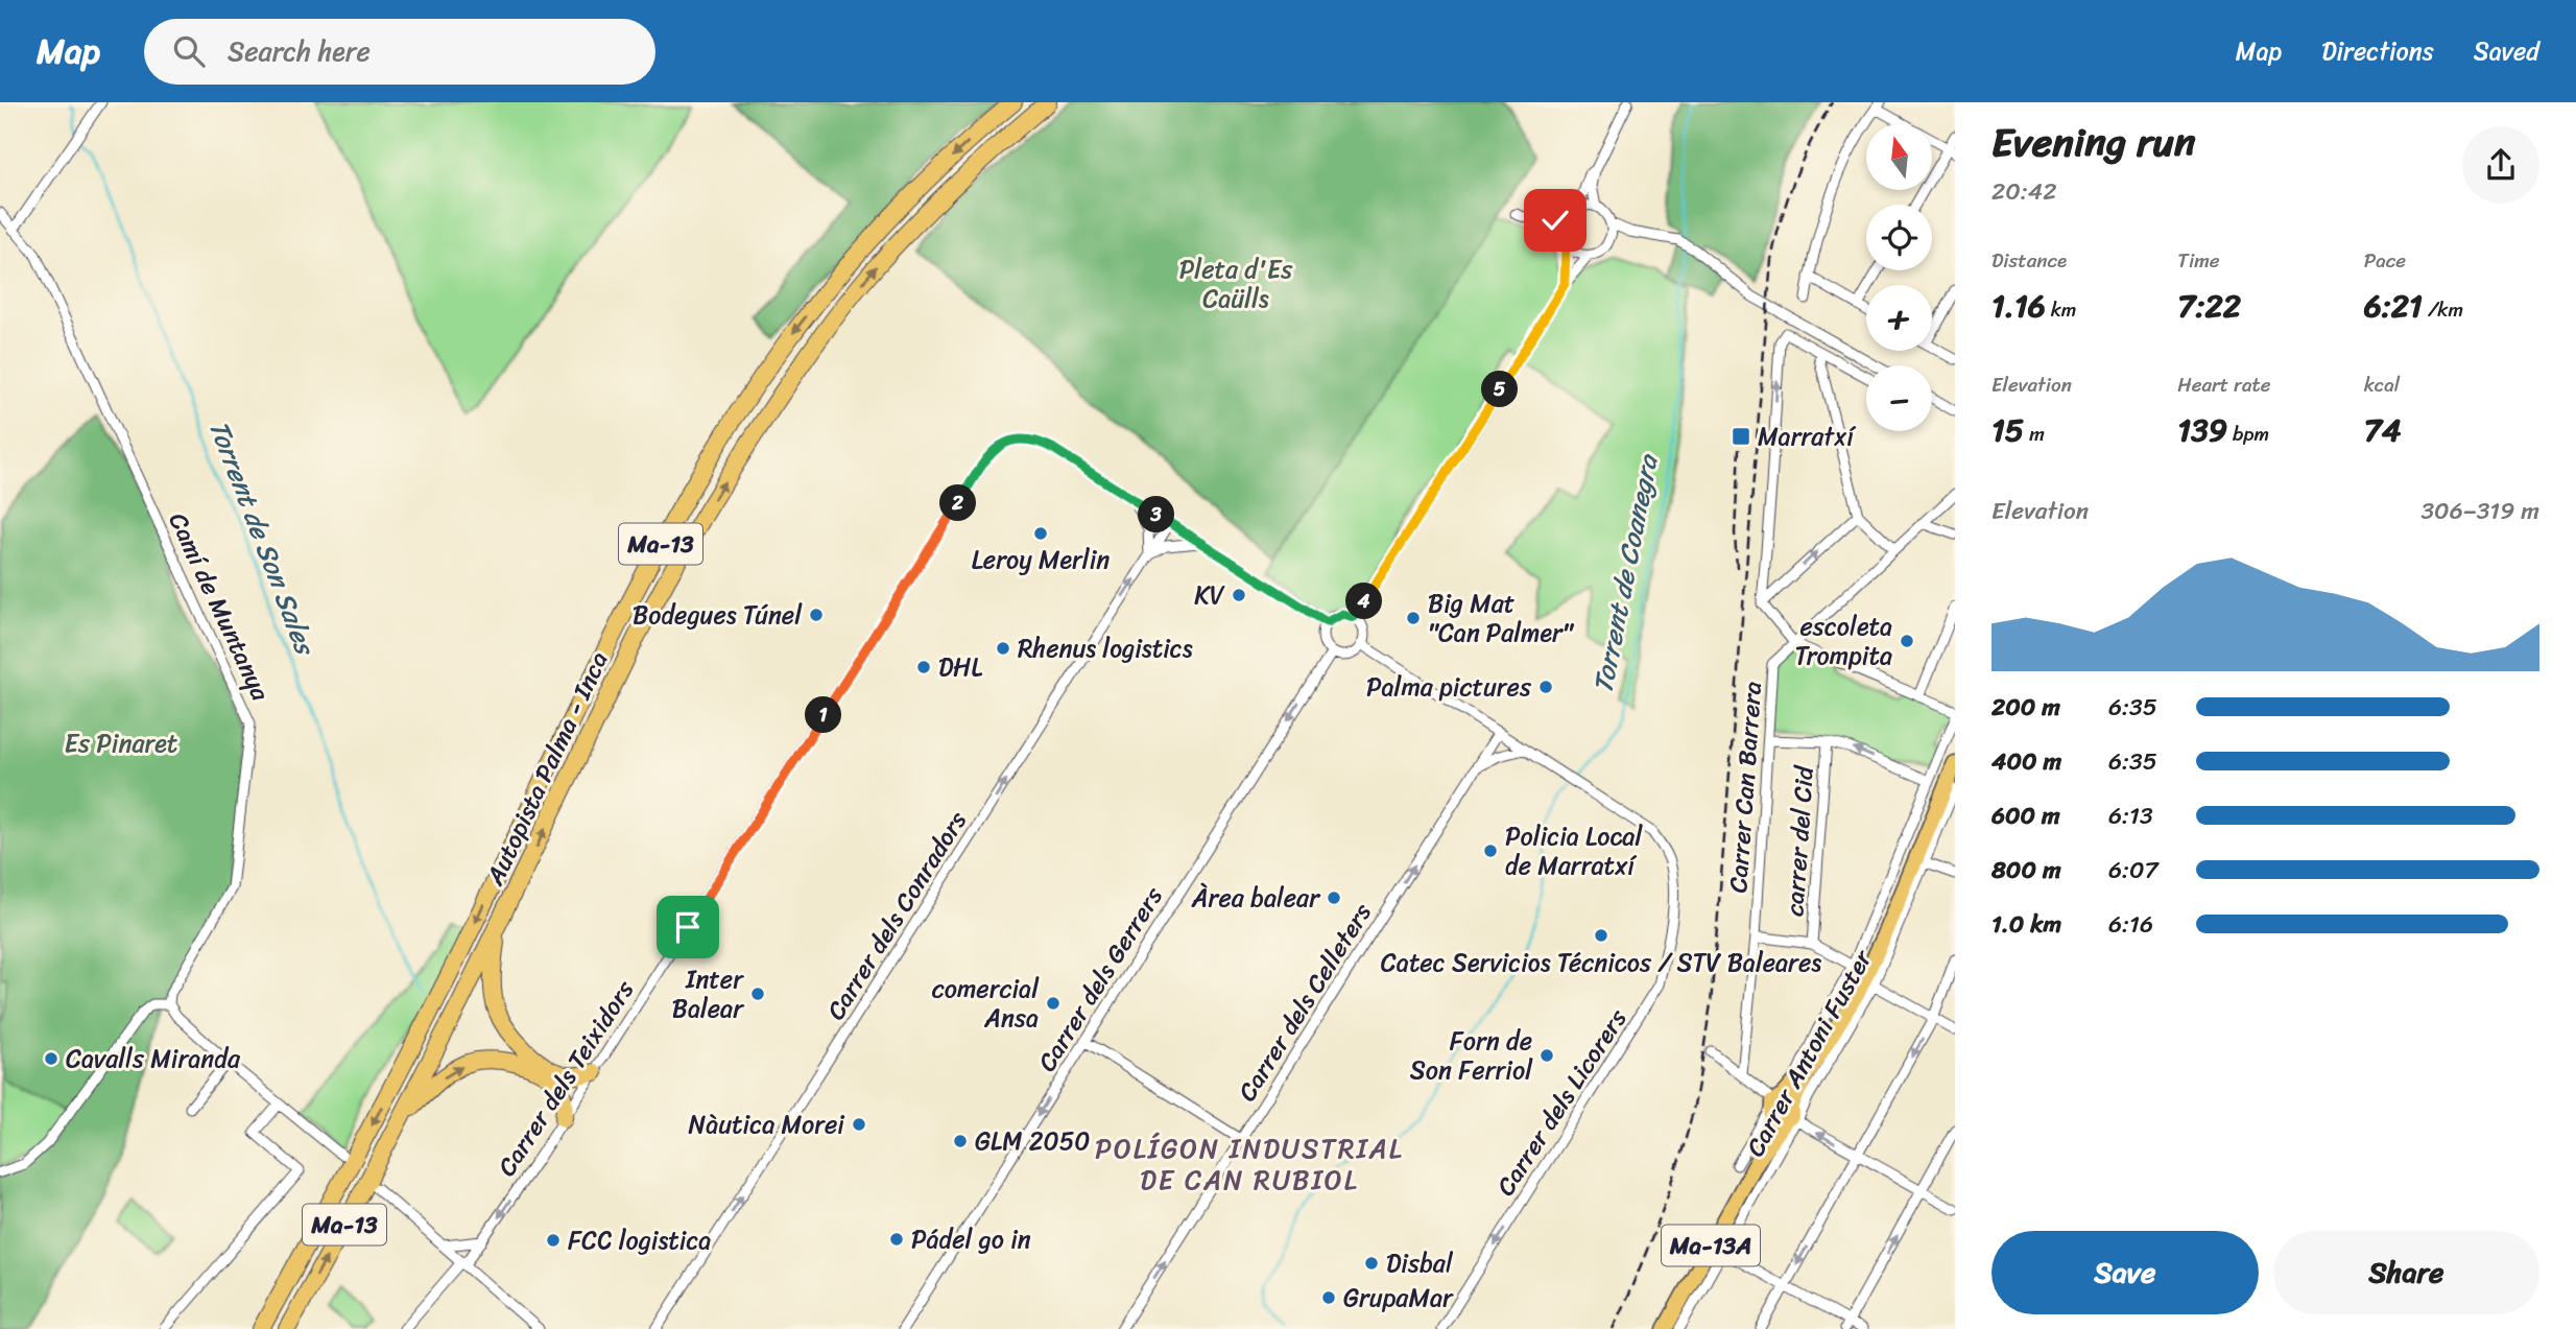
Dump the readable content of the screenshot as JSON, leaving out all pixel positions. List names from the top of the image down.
{
  "streets": {
    "highway": ["Ma-13", "Autopista Palma - Inca"],
    "main road": ["Ma-13A"],
    "street": [
      "Camí de Muntanya",
      "Carrer Can Barrera",
      "carrer del Cid",
      "Carrer dels Conradors",
      "Carrer dels Gerrers",
      "Carrer dels Celleters",
      "Carrer Antoni Fuster",
      "Carrer dels Teixidors",
      "Carrer dels Licorers"
    ]
  },
  "crossings": [
    ["Carrer dels Conradors", "Carrer dels Teixidors"],
    ["Carrer dels Gerrers", "Carrer dels Teixidors"],
    ["Carrer Antoni Fuster", "Ma-13A"]
  ],
  "one_way": [
    "Carrer dels Conradors",
    "Carrer dels Gerrers",
    "Carrer dels Celleters",
    "Carrer dels Licorers"
  ],
  "districts": ["POLÍGON INDUSTRIAL DE CAN RUBIOL"],
  "water": ["Torrent de Son Sales", "Torrent de Coanegra"],
  "parks": ["Pleta d'Es Caülls", "Es Pinaret"],
  "places": {
    "transit": ["Marratxí"],
    "other": [
      "Leroy Merlin",
      "KV",
      "Bodegues Túnel",
      "Big Mat \"Can Palmer\"",
      "escoleta Trompita",
      "Rhenus logistics",
      "DHL",
      "Palma pictures",
      "Policia Local de Marratxí",
      "Àrea balear",
      "Catec Servicios Técnicos / STV Baleares",
      "Inter Balear",
      "comercial Ansa",
      "Forn de Son Ferriol",
      "Cavalls Miranda",
      "Nàutica Morei",
      "GLM 2050",
      "Pádel go in",
      "FCC logistica",
      "Disbal",
      "GrupaMar"
    ]
  },
  "north": "top",
  "page": {
    "header": "Map",
    "search": "Search here",
    "nav": ["Map", "Directions", "Saved"],
    "heading": ["Evening run", "20:42"],
    "map_buttons": ["+", "−"],
    "stats": [
      ["Distance", "1.16 km"],
      ["Time", "7:22"],
      ["Pace", "6:21 /km"],
      ["Elevation", "15 m"],
      ["Heart rate", "139 bpm"],
      ["kcal", "74"]
    ],
    "pins": [
      "5",
      "2",
      "3",
      "4",
      "1"
    ],
    "chart": ["Elevation", "306–319 m"],
    "list": [
      {
        "name": "200 m",
        "note": "6:35"
      },
      {
        "name": "400 m",
        "note": "6:35"
      },
      {
        "name": "600 m",
        "note": "6:13"
      },
      {
        "name": "800 m",
        "note": "6:07"
      },
      {
        "name": "1.0 km",
        "note": "6:16"
      }
    ],
    "buttons": ["Save", "Share"]
  }
}
